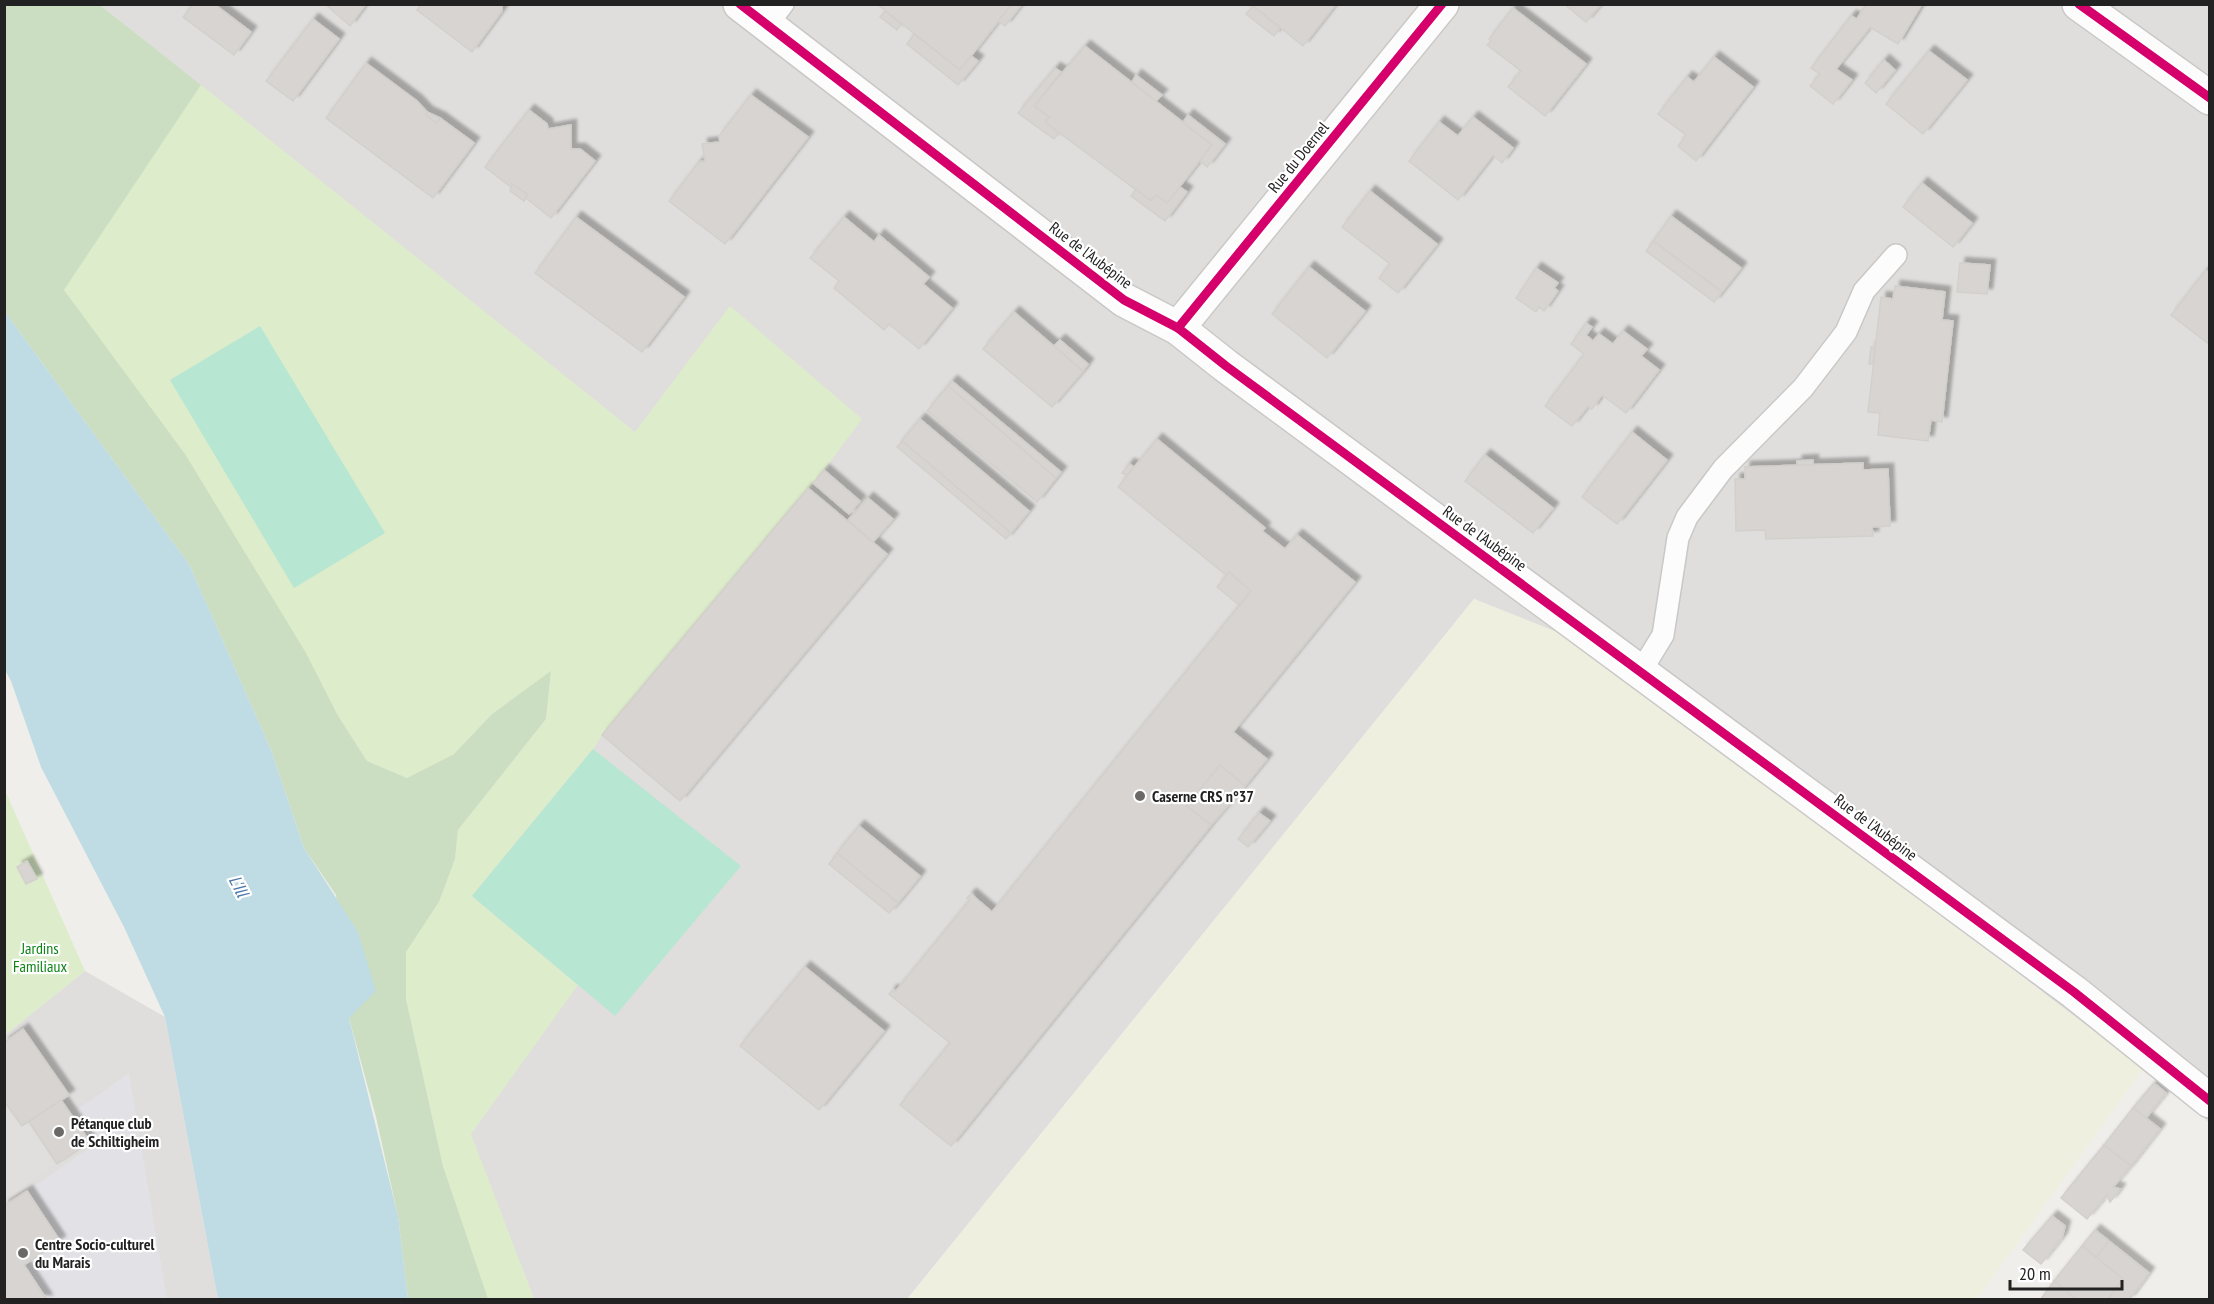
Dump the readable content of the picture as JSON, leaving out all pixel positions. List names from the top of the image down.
{
  "streets": {
    "street": ["Rue du Doernel", "Rue de l'Aubépine"]
  },
  "crossings": [
    ["Rue du Doernel", "Rue de l'Aubépine"]
  ],
  "water": ["L'Ill"],
  "parks": ["Jardins Familiaux"],
  "places": ["Caserne CRS n°37", "Pétanque club de Schiltigheim", "Centre Socio-culturel du Marais"],
  "scale_bar": "20 m"
}
